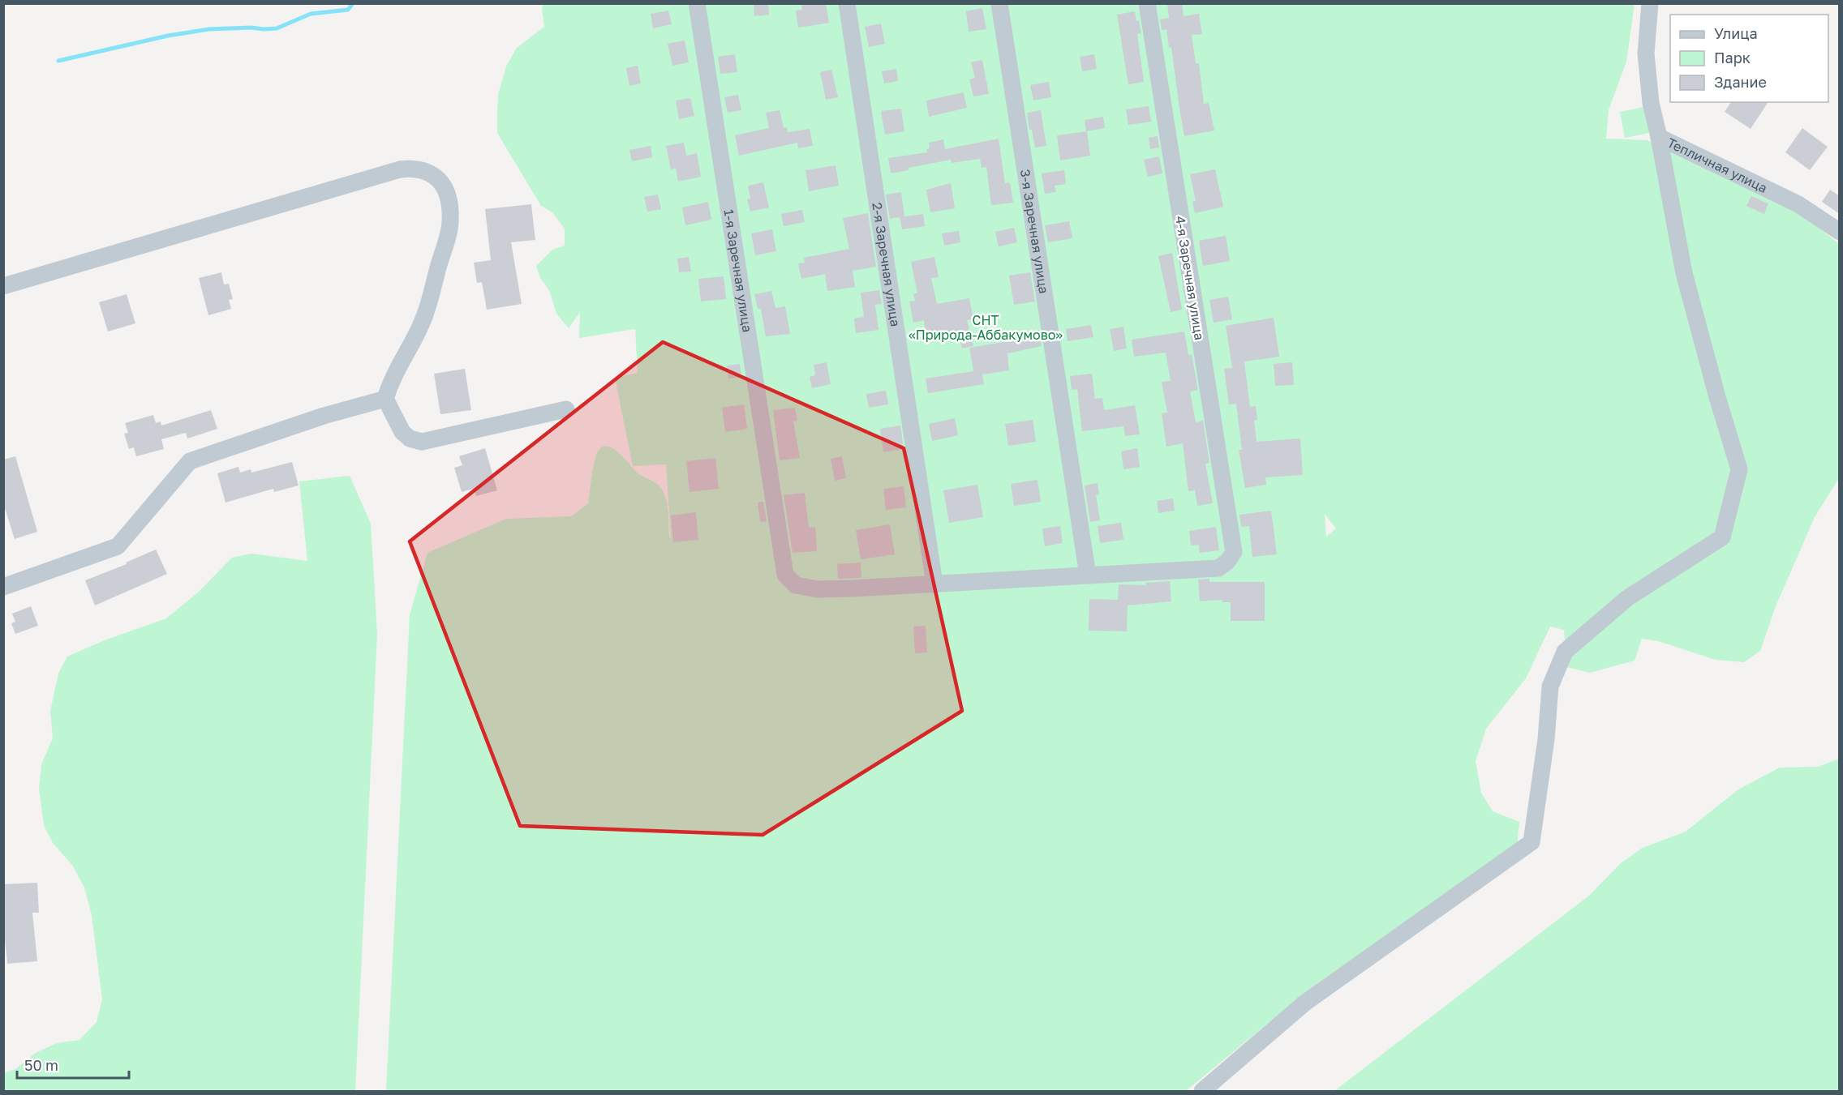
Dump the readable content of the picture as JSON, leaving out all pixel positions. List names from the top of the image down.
{
  "streets": {
    "street": [
      "Тепличная улица",
      "3-я Заречная улица",
      "2-я Заречная улица",
      "1-я Заречная улица",
      "4-я Заречная улица"
    ]
  },
  "crossings": [
    ["3-я Заречная улица", "1-я Заречная улица"],
    ["2-я Заречная улица", "1-я Заречная улица"],
    ["1-я Заречная улица", "4-я Заречная улица"]
  ],
  "parks": ["СНТ «Природа-Аббакумово»"],
  "legend": ["Улица", "Парк", "Здание"],
  "scale_bar": "50 m"
}
